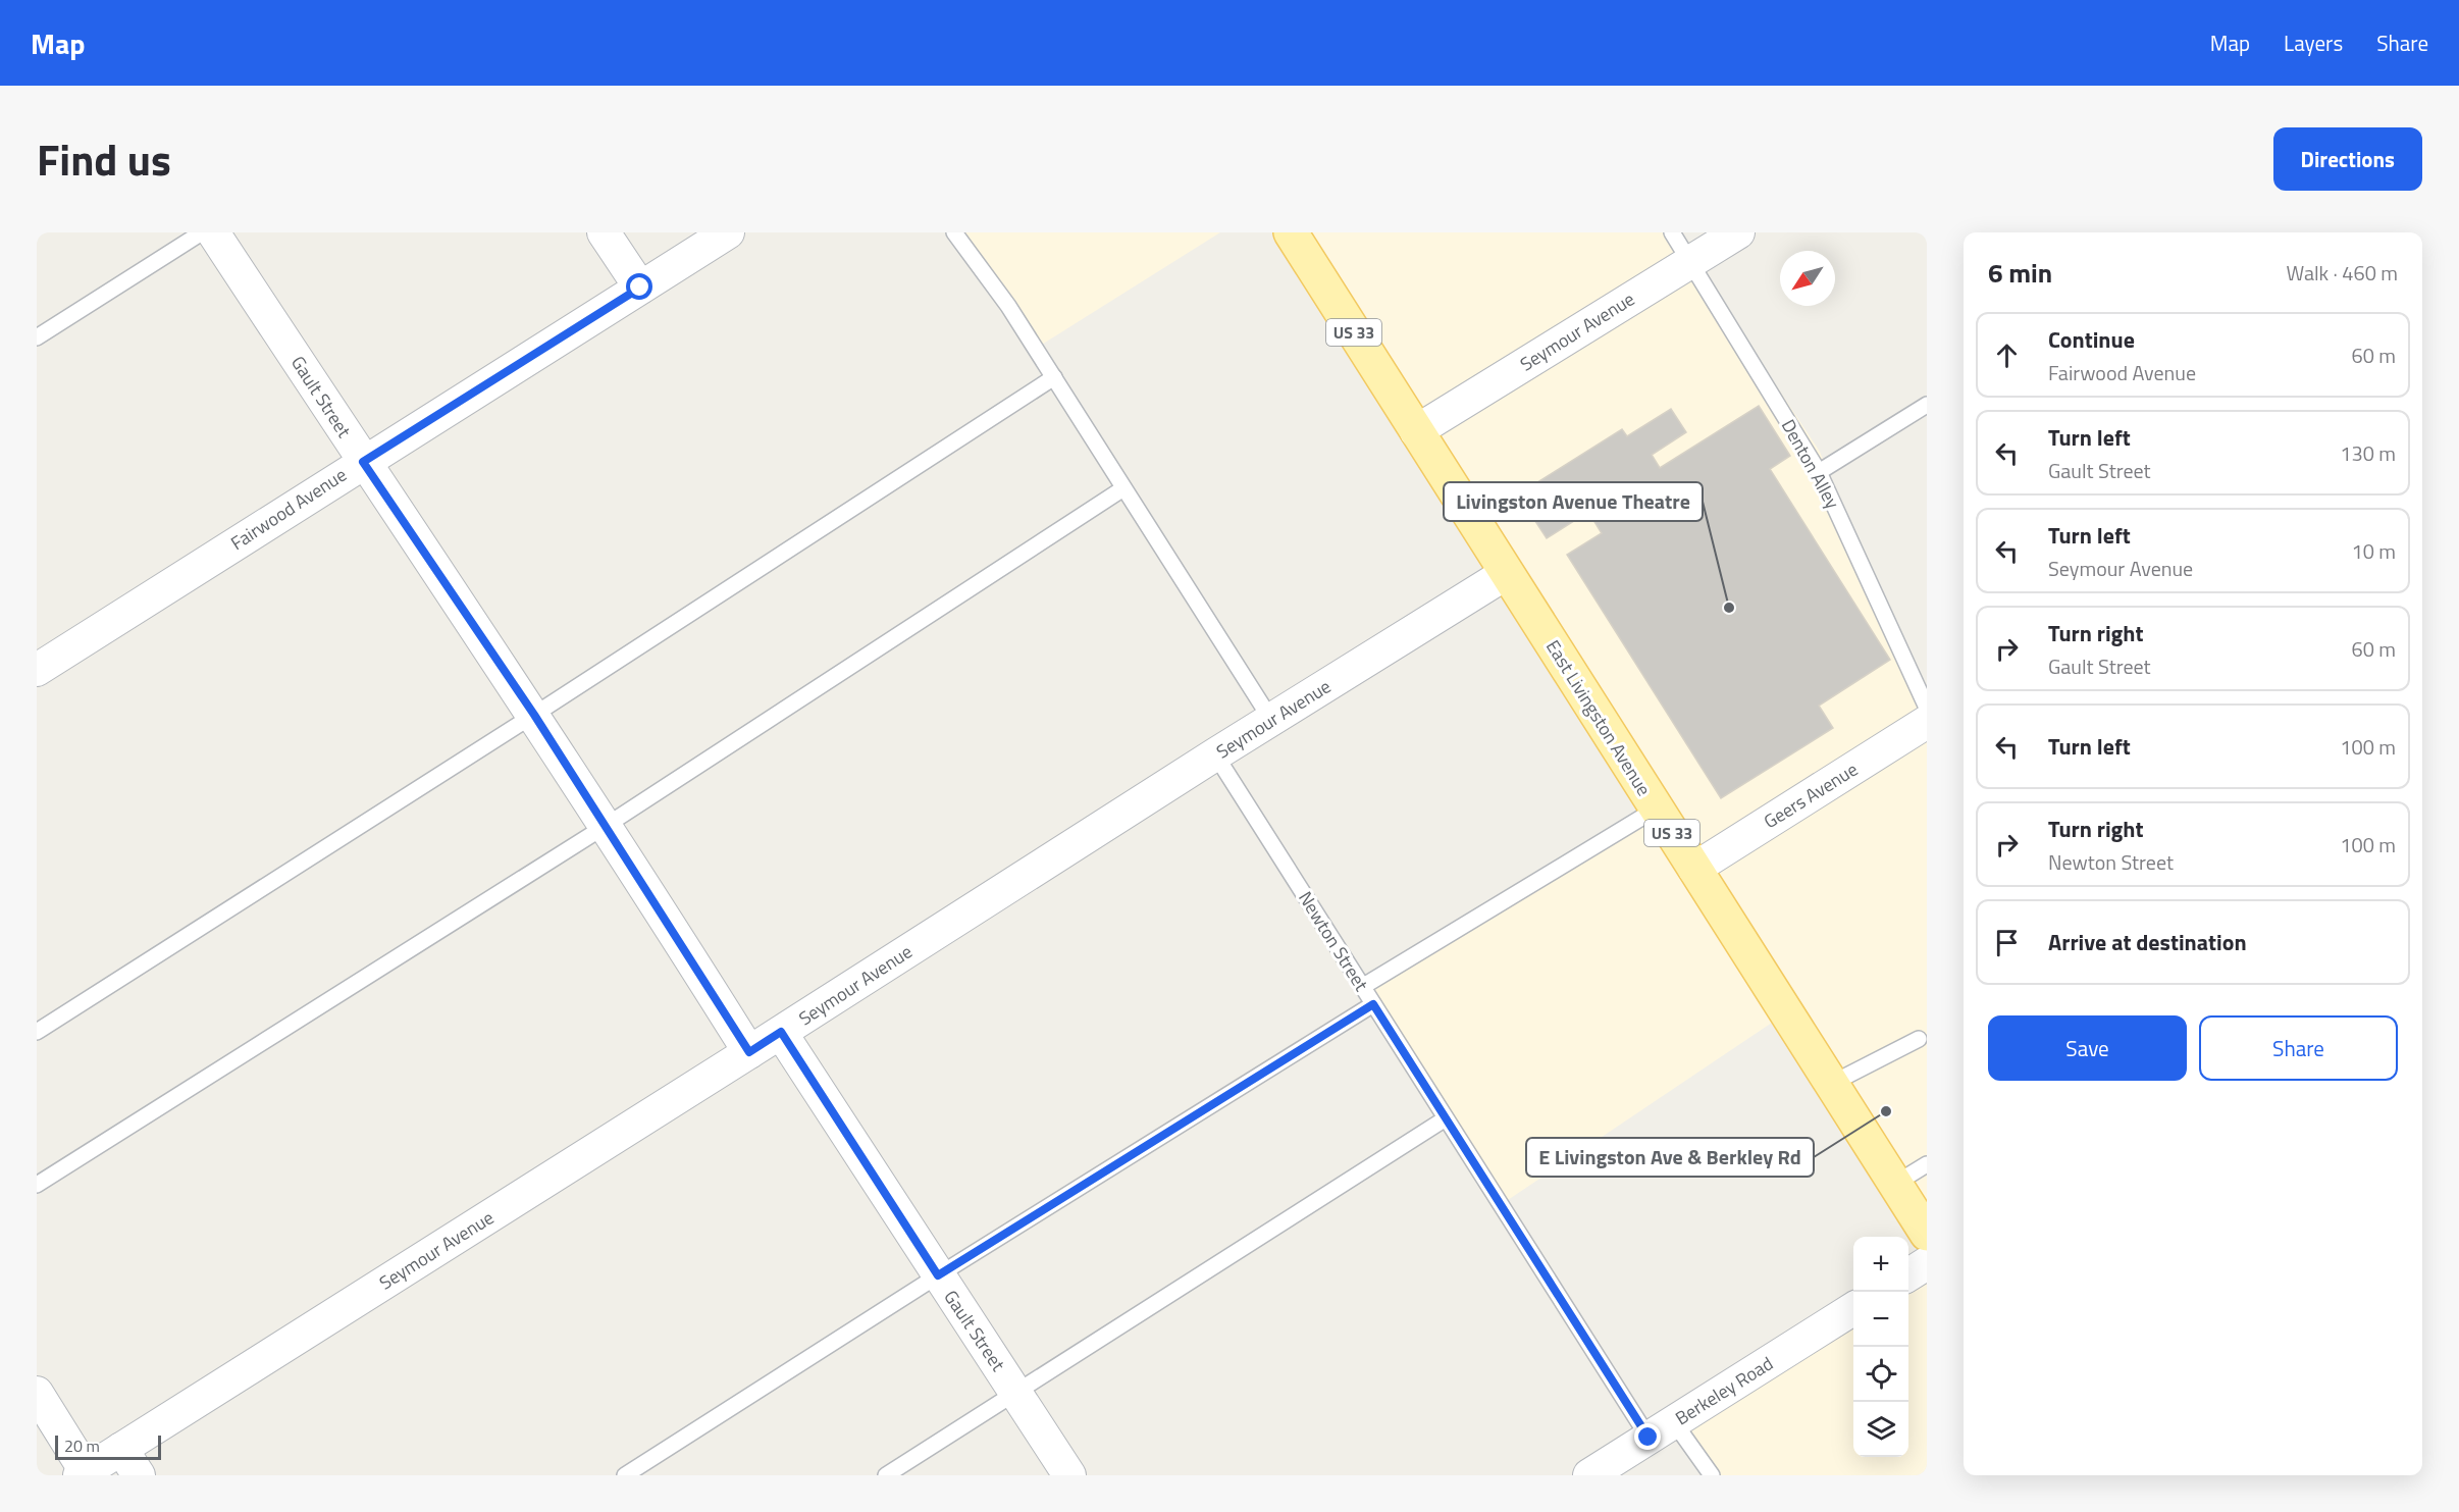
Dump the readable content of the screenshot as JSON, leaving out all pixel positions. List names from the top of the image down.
{
  "streets": {
    "main road": ["US 33", "East Livingston Avenue"],
    "street": [
      "Seymour Avenue",
      "Gault Street",
      "Fairwood Avenue",
      "Geers Avenue",
      "Berkeley Road"
    ],
    "lane": ["Denton Alley", "Newton Street"]
  },
  "crossings": [
    ["Seymour Avenue", "Gault Street"],
    ["Seymour Avenue", "Denton Alley"],
    ["Seymour Avenue", "East Livingston Avenue"],
    ["Seymour Avenue", "Newton Street"],
    ["Gault Street", "Fairwood Avenue"],
    ["East Livingston Avenue", "Geers Avenue"],
    ["Newton Street", "Berkeley Road"]
  ],
  "places": ["Livingston Avenue Theatre", "E Livingston Ave & Berkley Rd"],
  "scale_bar": "20 m",
  "north": "bottom left",
  "page": {
    "header": "Map",
    "nav": ["Map", "Layers", "Share"],
    "title": "Find us",
    "buttons": [
      "Directions",
      ["Save", "Share"]
    ],
    "heading": ["6 min", "Walk · 460 m"],
    "list": [
      ["Continue", "Fairwood Avenue", "60 m"],
      ["Turn left", "Gault Street", "130 m"],
      ["Turn left", "Seymour Avenue", "10 m"],
      ["Turn right", "Gault Street", "60 m"],
      ["Turn left", "100 m"],
      ["Turn right", "Newton Street", "100 m"],
      "Arrive at destination"
    ],
    "map_buttons": ["+", "−"],
    "scale": "20 m"
  }
}
